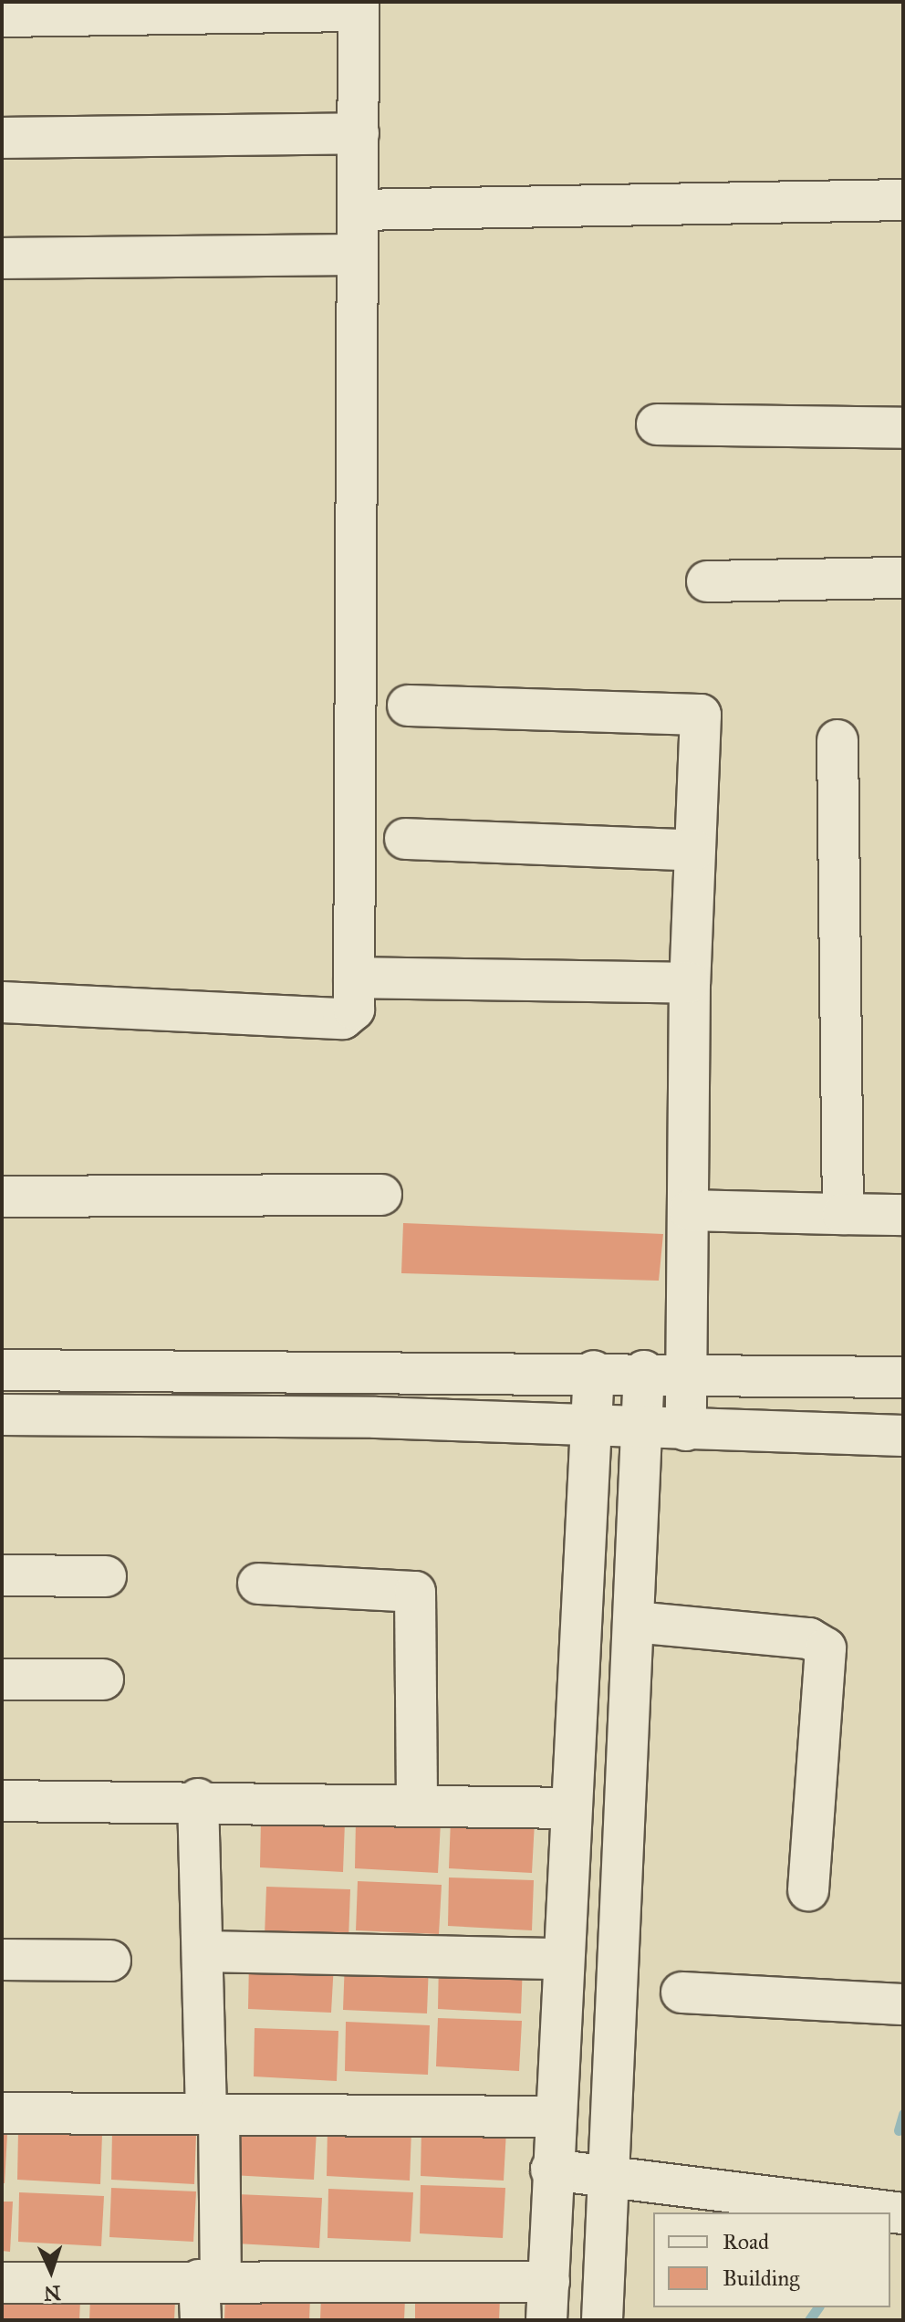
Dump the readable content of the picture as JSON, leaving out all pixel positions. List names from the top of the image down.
{
  "legend": ["Road", "Building"],
  "north": "bottom"
}
